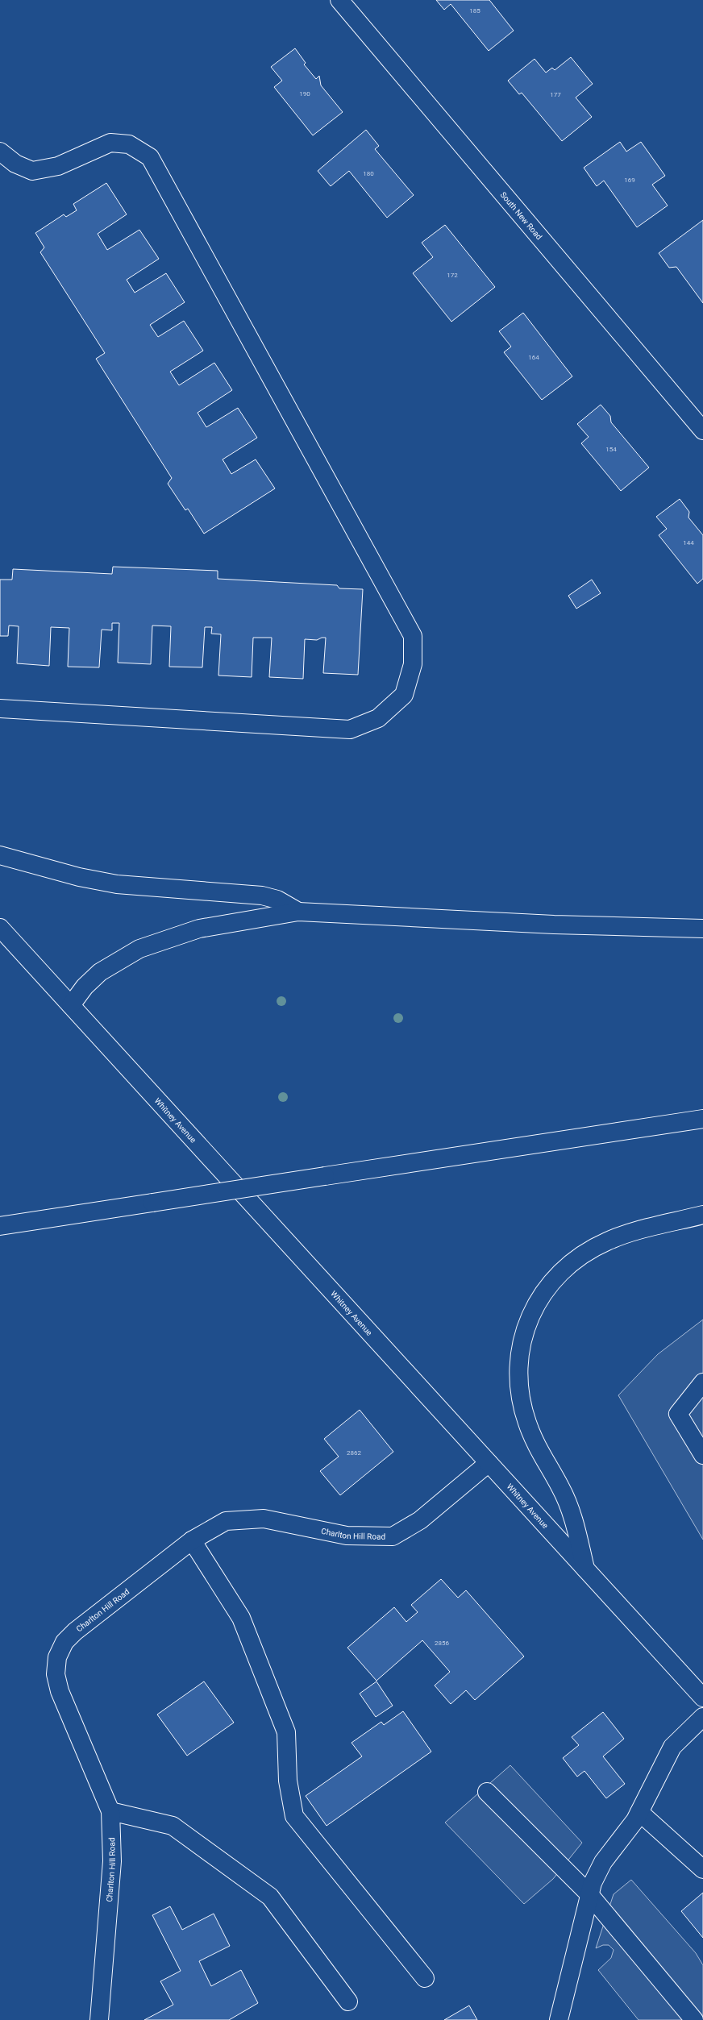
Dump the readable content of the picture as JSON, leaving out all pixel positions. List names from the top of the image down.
{
  "streets": {
    "main road": ["South New Road", "Whitney Avenue", "Charlton Hill Road"]
  },
  "crossings": [
    ["Whitney Avenue", "Charlton Hill Road"]
  ],
  "house_numbers": [
    "185",
    "190",
    "177",
    "180",
    "169",
    "172",
    "164",
    "154",
    "144",
    "2862",
    "2856"
  ]
}
